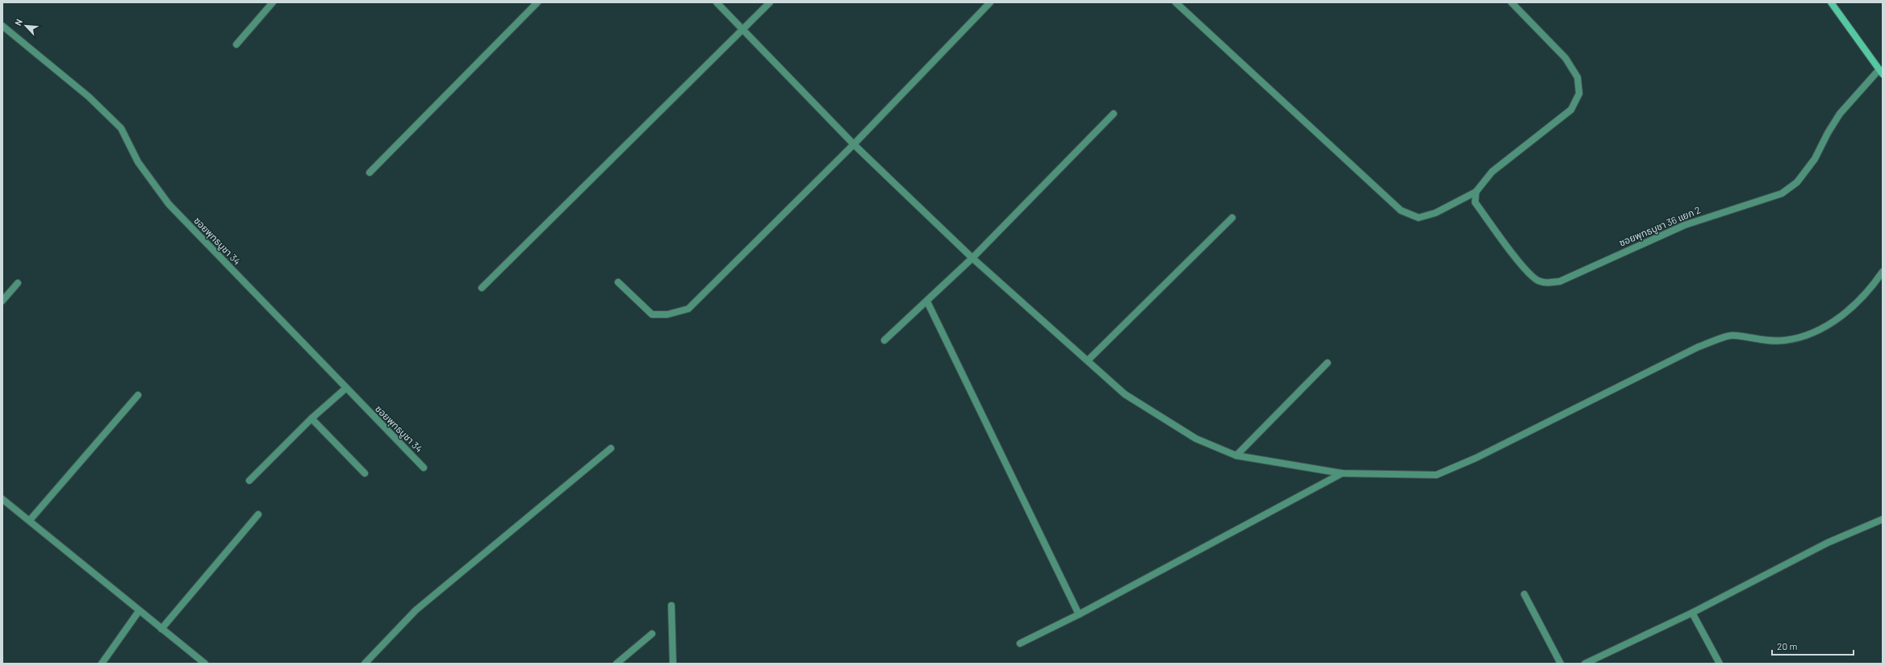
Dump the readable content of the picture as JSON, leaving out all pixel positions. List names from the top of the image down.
{
  "streets": {
    "street": ["ซอยพุทธบูชา 36 แยก 2", "ซอยพุทธบูชา 34"]
  },
  "scale_bar": "20 m",
  "north": "top left"
}
